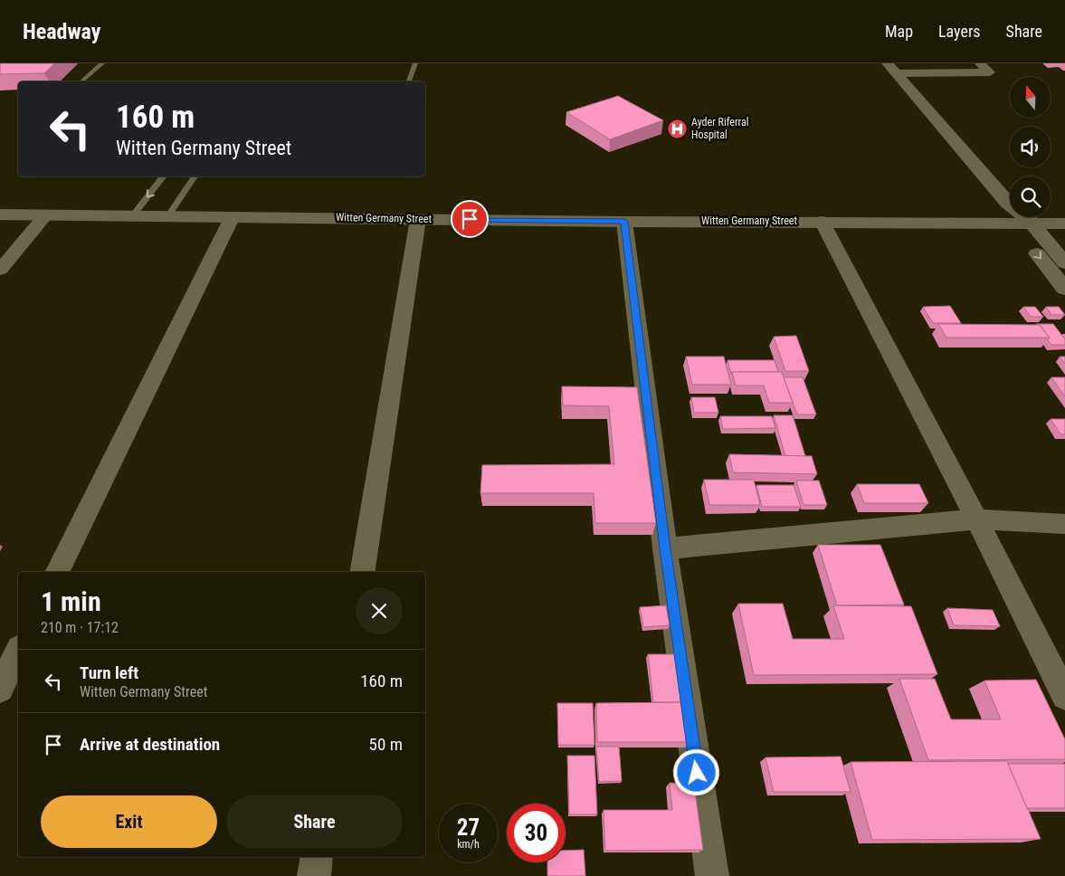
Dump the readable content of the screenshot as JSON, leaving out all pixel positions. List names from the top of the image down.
{
  "streets": {
    "street": ["Witten Germany Street"]
  },
  "places": {
    "hospital": ["Ayder Riferral Hospital"]
  },
  "north": "top",
  "page": {
    "header": "Headway",
    "nav": ["Map", "Layers", "Share"],
    "turn": ["160 m", "Witten Germany Street"],
    "heading": ["1 min", "210 m · 17:12"],
    "list": [
      {
        "name": "Turn left",
        "note": "Witten Germany Street",
        "value": "160 m"
      },
      {
        "name": "Arrive at destination",
        "value": "50 m"
      }
    ],
    "buttons": ["Exit", "Share"],
    "speed": "27 km/h",
    "limit": "30"
  }
}
